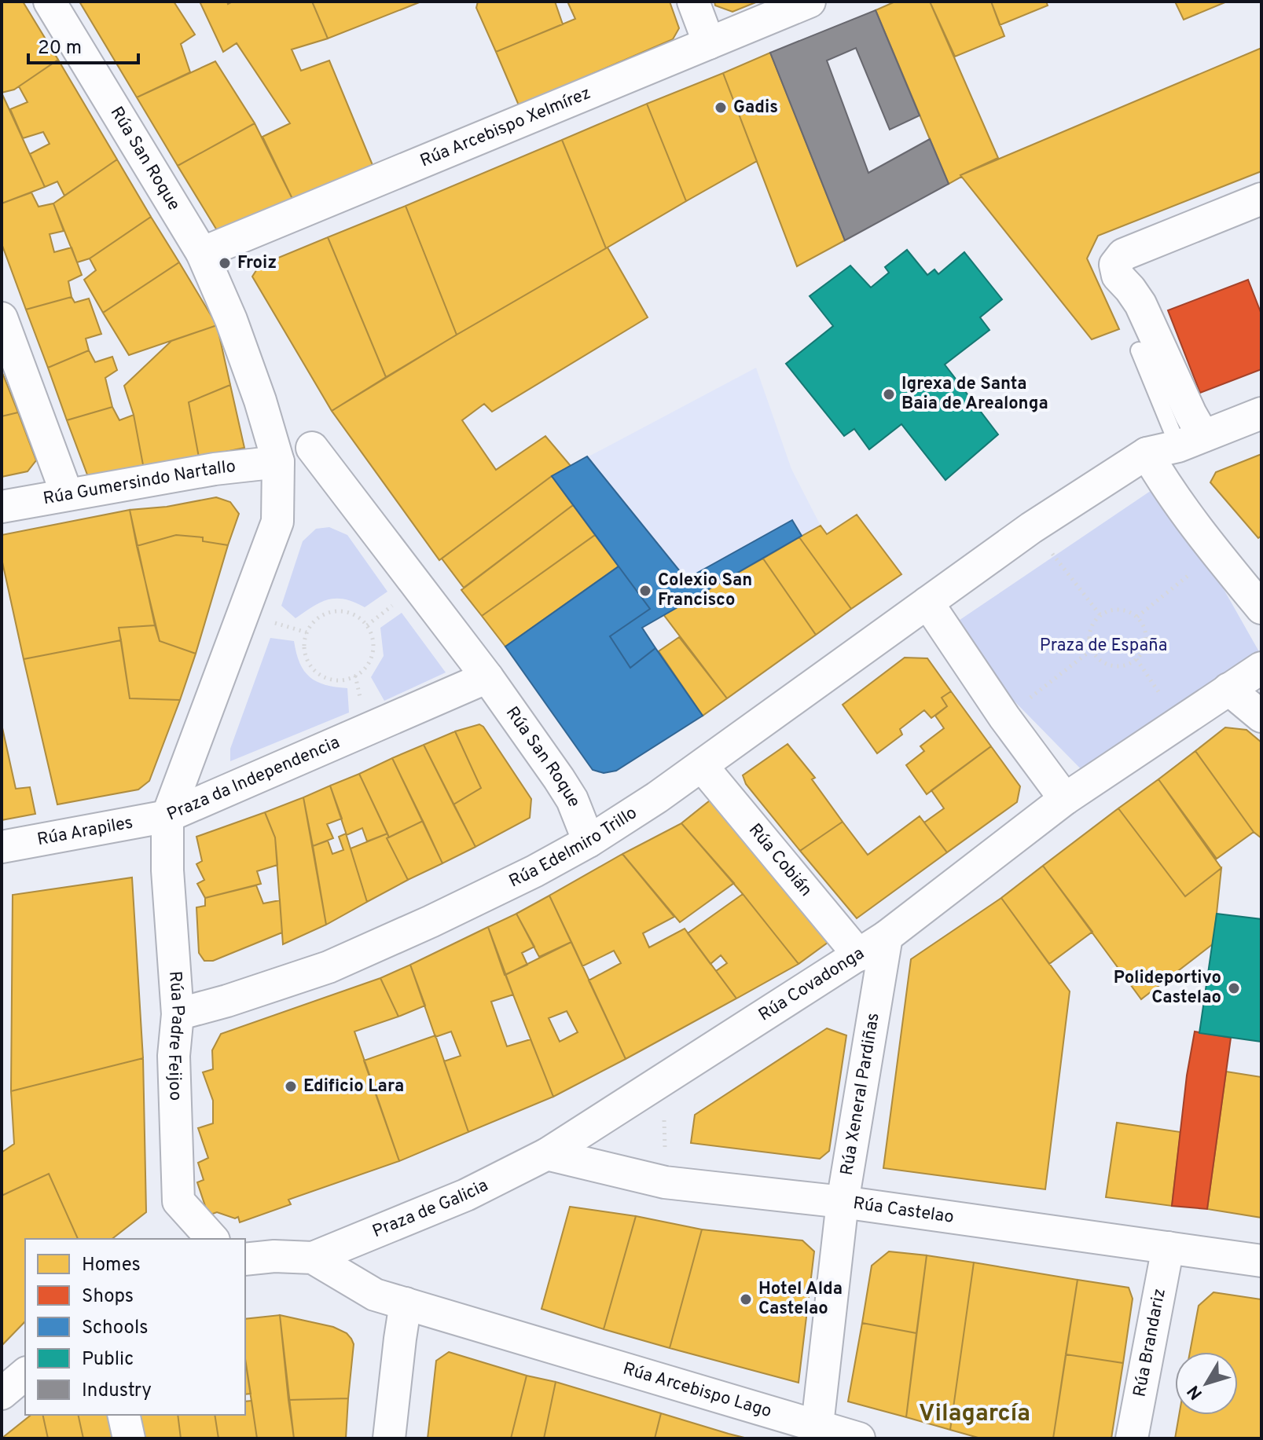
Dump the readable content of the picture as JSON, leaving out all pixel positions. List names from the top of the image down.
{
  "streets": {
    "street": [
      "Rúa Arcebispo Xelmírez",
      "Rúa San Roque",
      "Rúa Gumersindo Nartallo",
      "Praza da Independencia",
      "Rúa Arapiles",
      "Rúa Edelmiro Trillo",
      "Rúa Cobián",
      "Rúa Covadonga",
      "Rúa Padre Feijoo",
      "Rúa Xeneral Pardiñas",
      "Praza de Galicia",
      "Rúa Castelao",
      "Rúa Brandariz",
      "Rúa Arcebispo Lago"
    ]
  },
  "crossings": [
    ["Rúa Arcebispo Xelmírez", "Rúa San Roque"],
    ["Rúa San Roque", "Praza da Independencia"],
    ["Rúa San Roque", "Rúa Edelmiro Trillo"],
    ["Rúa Gumersindo Nartallo", "Praza da Independencia"],
    ["Praza da Independencia", "Rúa Arapiles"],
    ["Praza da Independencia", "Rúa Padre Feijoo"],
    ["Rúa Arapiles", "Rúa Padre Feijoo"],
    ["Rúa Edelmiro Trillo", "Rúa Cobián"],
    ["Rúa Edelmiro Trillo", "Rúa Padre Feijoo"],
    ["Rúa Cobián", "Rúa Covadonga"],
    ["Rúa Covadonga", "Rúa Xeneral Pardiñas"],
    ["Rúa Covadonga", "Praza de Galicia"],
    ["Rúa Covadonga", "Rúa Castelao"],
    ["Rúa Xeneral Pardiñas", "Rúa Castelao"],
    ["Rúa Xeneral Pardiñas", "Rúa Arcebispo Lago"],
    ["Praza de Galicia", "Rúa Castelao"],
    ["Praza de Galicia", "Rúa Arcebispo Lago"],
    ["Rúa Castelao", "Rúa Brandariz"]
  ],
  "districts": ["Vilagarcía"],
  "parks": ["Praza de España"],
  "places": [
    "Gadis",
    "Froiz",
    "Igrexa de Santa Baia de Arealonga",
    "Colexio San Francisco",
    "Polideportivo Castelao",
    "Edificio Lara",
    "Hotel Alda Castelao"
  ],
  "legend": [
    "Homes",
    "Shops",
    "Schools",
    "Public",
    "Industry"
  ],
  "scale_bar": "20 m",
  "north": "bottom left"
}
